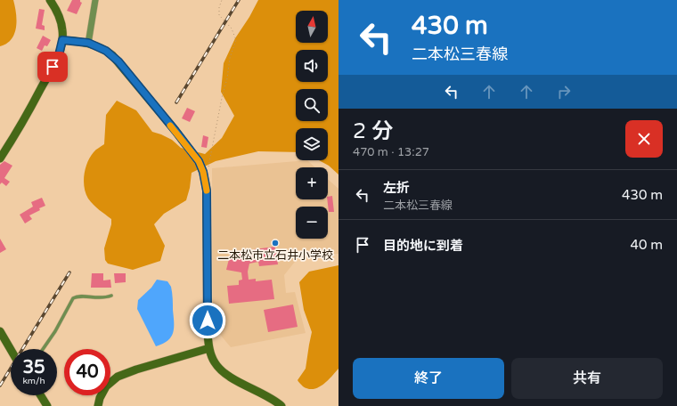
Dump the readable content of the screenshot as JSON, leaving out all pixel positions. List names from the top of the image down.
{
  "places": ["二本松市立石井小学校"],
  "north": "top",
  "page": {
    "turn": ["430 m", "二本松三春線"],
    "map_buttons": ["+", "−"],
    "heading": ["2 分", "470 m · 13:27"],
    "list": [
      {
        "name": "左折",
        "note": "二本松三春線",
        "value": "430 m"
      },
      {
        "name": "目的地に到着",
        "value": "40 m"
      }
    ],
    "speed": "35 km/h",
    "limit": "40",
    "buttons": ["終了", "共有"]
  }
}
